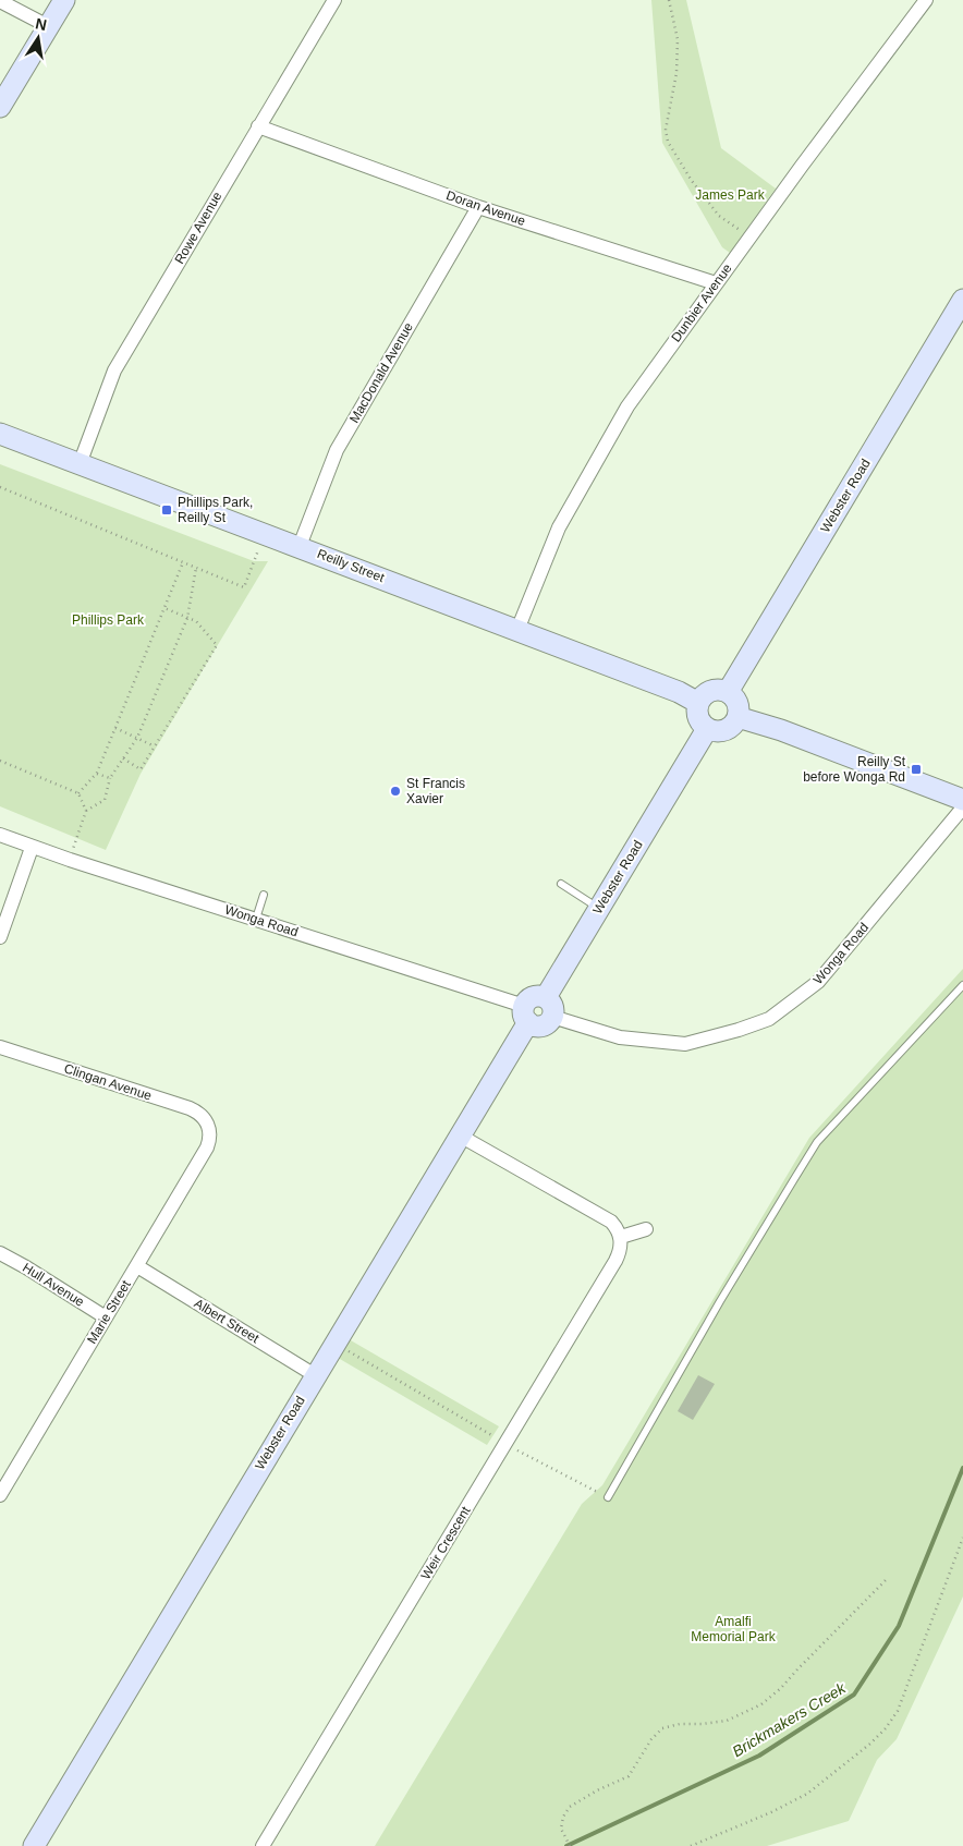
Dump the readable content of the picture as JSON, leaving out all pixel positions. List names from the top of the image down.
{
  "streets": {
    "street": [
      "Doran Avenue",
      "Rowe Avenue",
      "Dunbier Avenue",
      "MacDonald Avenue",
      "Webster Road",
      "Reilly Street",
      "Wonga Road",
      "Clingan Avenue",
      "Hull Avenue",
      "Marie Street",
      "Albert Street",
      "Weir Crescent"
    ]
  },
  "crossings": [
    ["Doran Avenue", "Rowe Avenue"],
    ["Doran Avenue", "Dunbier Avenue"],
    ["Doran Avenue", "MacDonald Avenue"],
    ["Rowe Avenue", "Reilly Street"],
    ["Dunbier Avenue", "Reilly Street"],
    ["MacDonald Avenue", "Reilly Street"],
    ["Webster Road", "Reilly Street"],
    ["Webster Road", "Wonga Road"],
    ["Webster Road", "Albert Street"],
    ["Clingan Avenue", "Marie Street"],
    ["Hull Avenue", "Marie Street"],
    ["Marie Street", "Albert Street"]
  ],
  "water": ["Brickmakers Creek"],
  "parks": ["James Park", "Phillips Park", "Amalfi Memorial Park"],
  "places": {
    "transit": ["Phillips Park, Reilly St", "Reilly St before Wonga Rd"],
    "other": ["St Francis Xavier"]
  },
  "north": "top"
}
